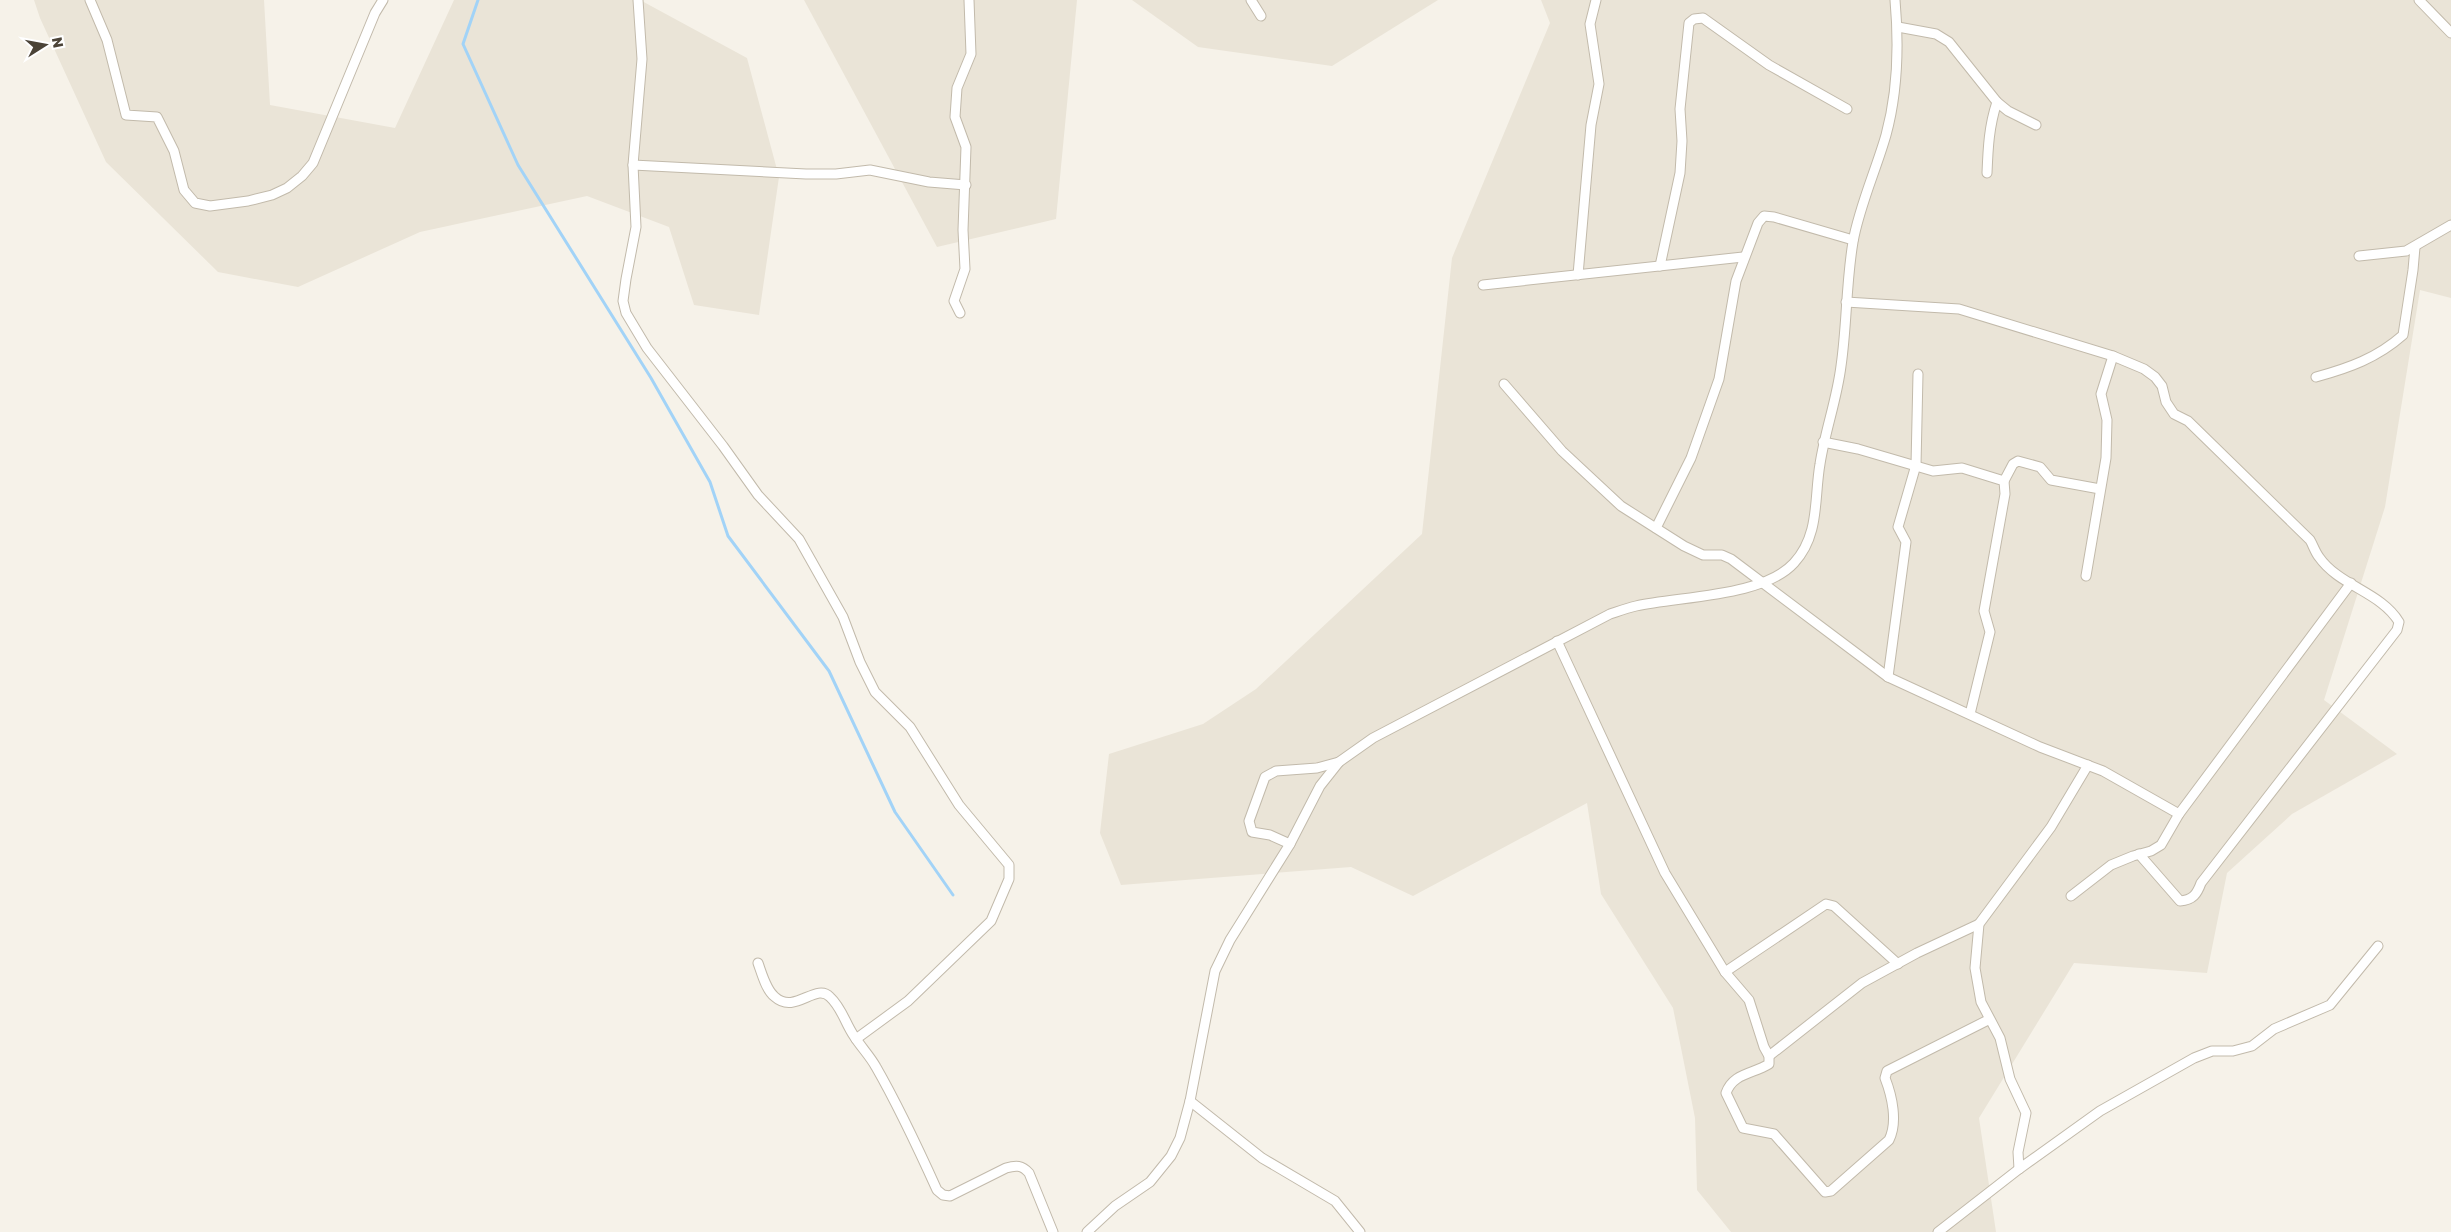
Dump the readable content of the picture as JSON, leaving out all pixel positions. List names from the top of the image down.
{
  "north": "right"
}
